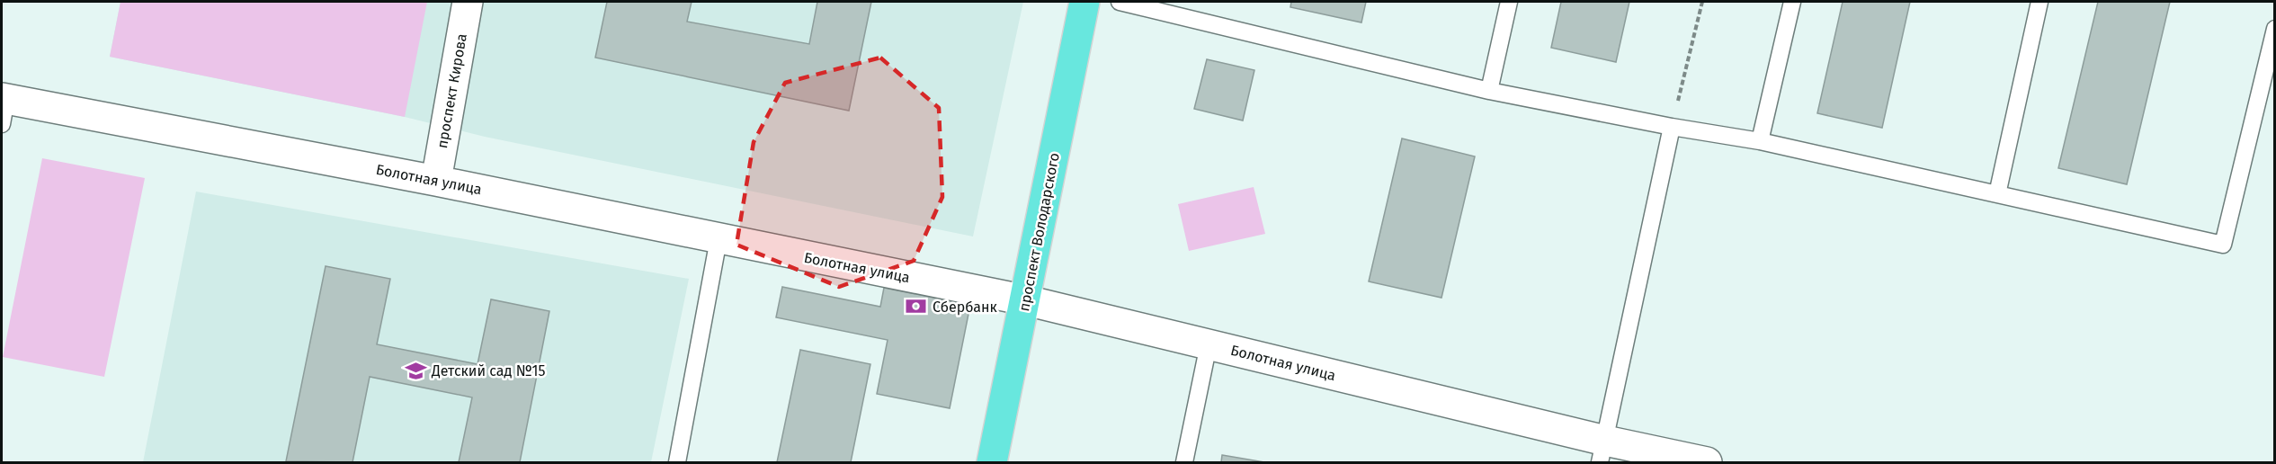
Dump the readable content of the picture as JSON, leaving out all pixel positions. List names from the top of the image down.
{
  "streets": {
    "main road": ["проспект Володарского"],
    "street": ["проспект Кирова", "Болотная улица"]
  },
  "crossings": [
    ["проспект Кирова", "Болотная улица"],
    ["Болотная улица", "проспект Володарского"]
  ],
  "places": {
    "bank": ["Сбербанк"],
    "school or university": ["Детский сад №15"]
  }
}
